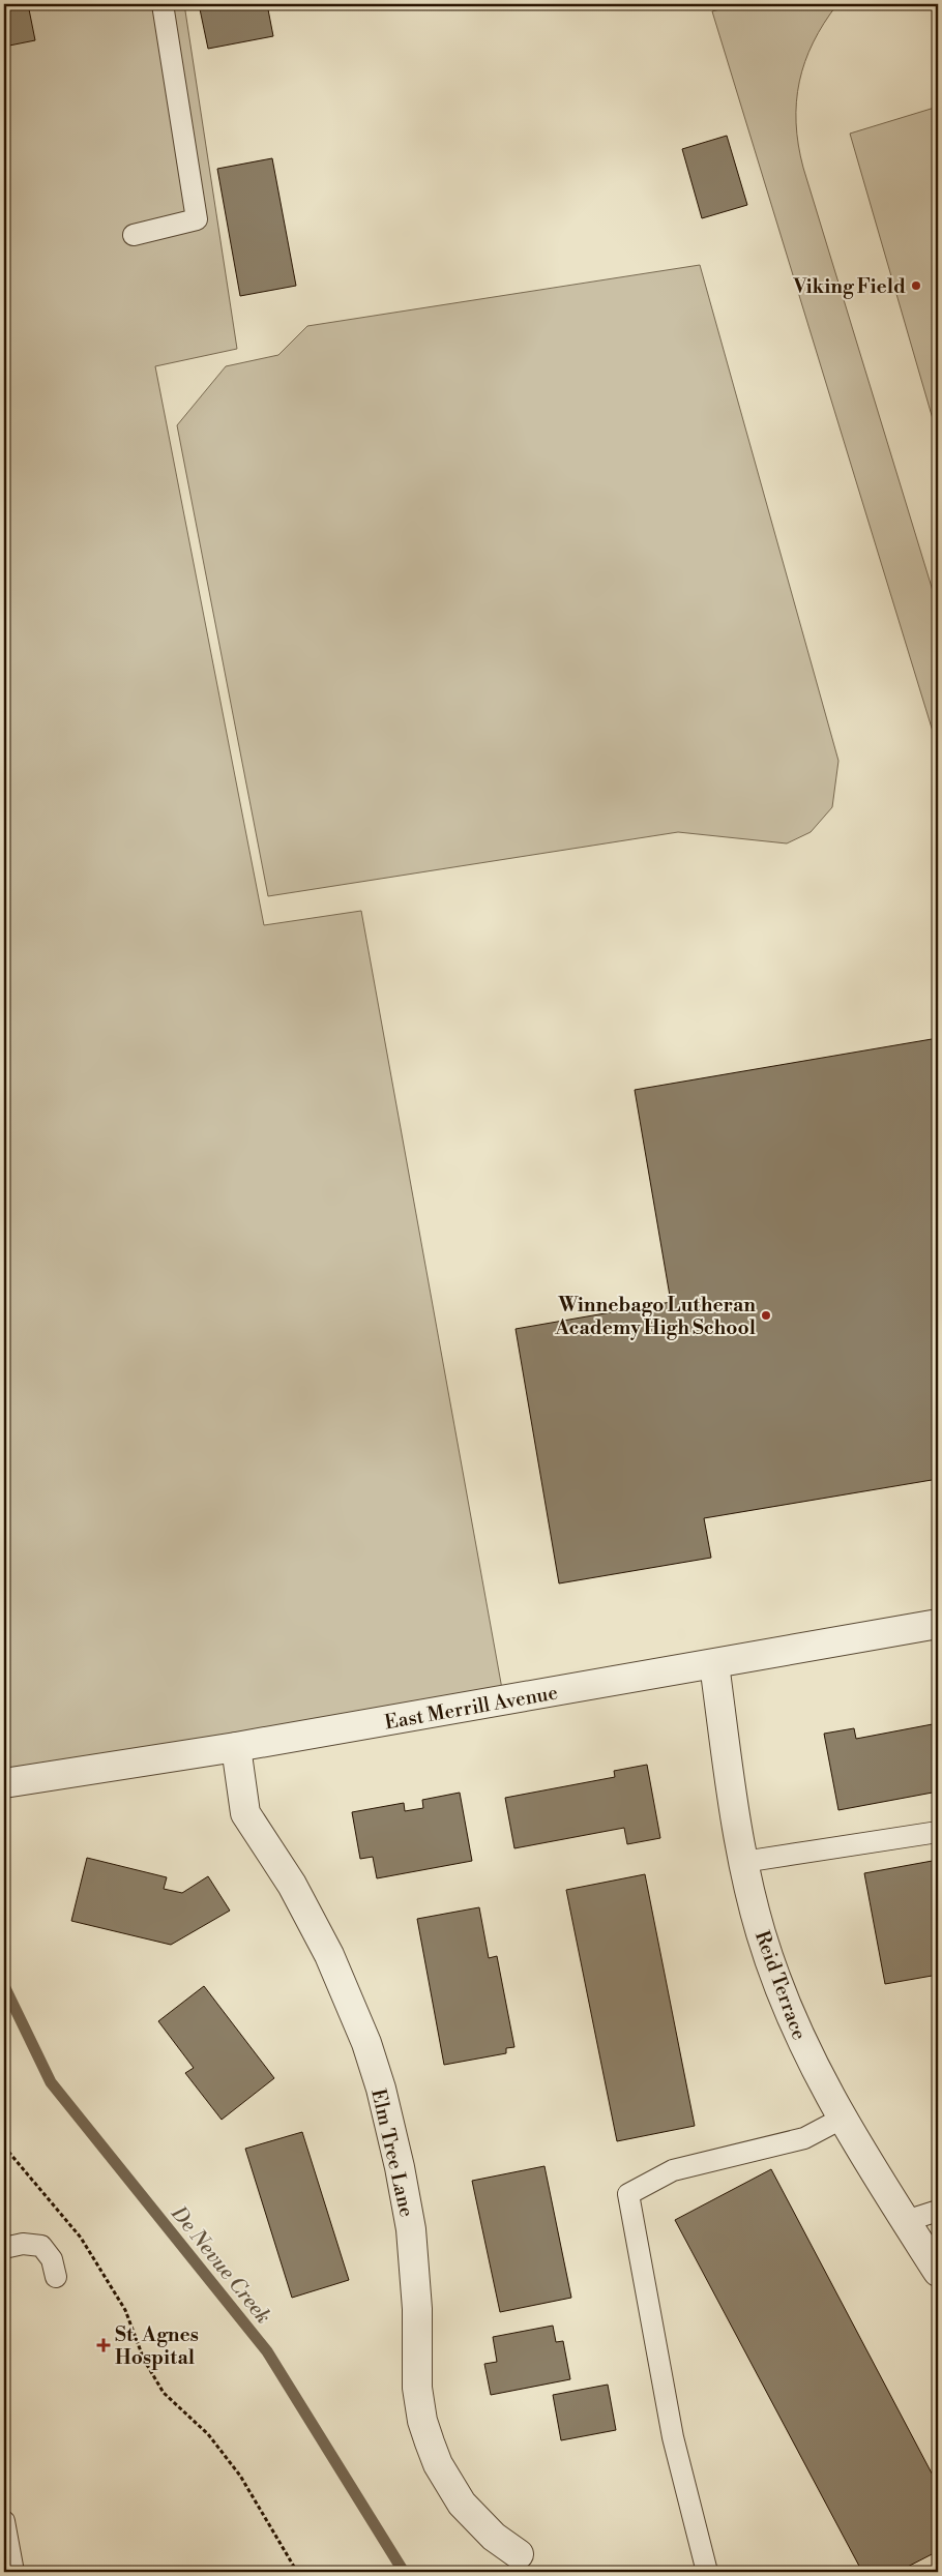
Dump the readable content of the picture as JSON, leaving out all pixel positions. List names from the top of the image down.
{
  "streets": {
    "street": ["East Merrill Avenue", "Reid Terrace", "Elm Tree Lane"]
  },
  "crossings": [
    ["East Merrill Avenue", "Reid Terrace"],
    ["East Merrill Avenue", "Elm Tree Lane"]
  ],
  "water": ["De Nevue Creek"],
  "places": {
    "other": ["Viking Field", "Winnebago Lutheran Academy High School"],
    "health": ["St. Agnes Hospital"]
  }
}
